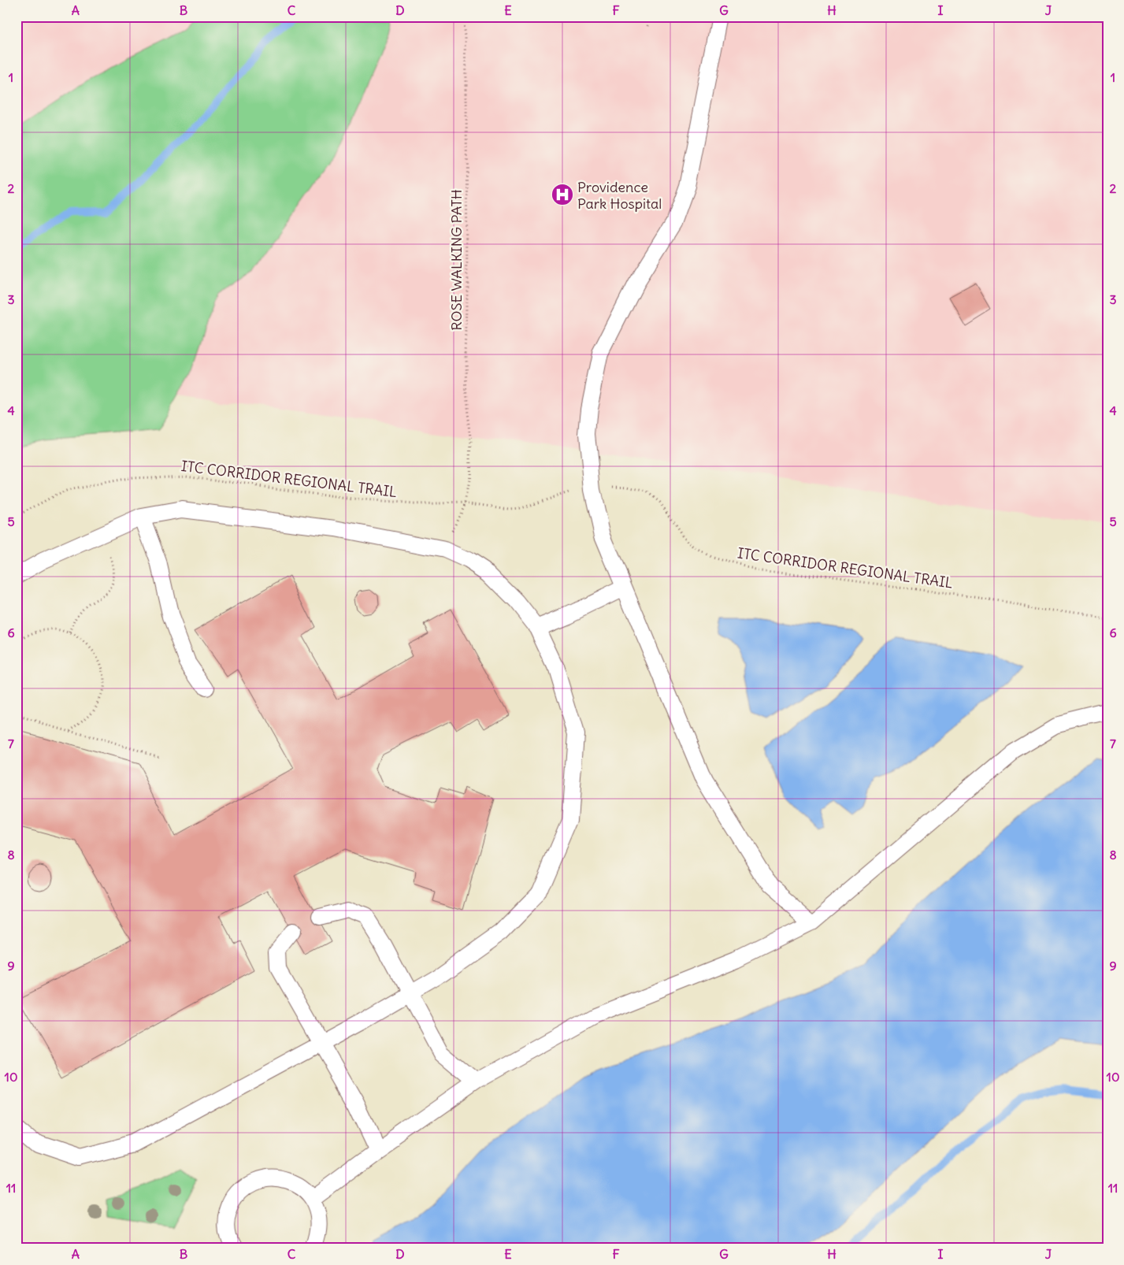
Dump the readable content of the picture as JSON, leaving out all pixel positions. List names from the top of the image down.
{
  "streets": {
    "path": ["ROSE WALKING PATH", "ITC CORRIDOR REGIONAL TRAIL"]
  },
  "crossings": [
    ["ROSE WALKING PATH", "ITC CORRIDOR REGIONAL TRAIL"]
  ],
  "places": {
    "hospital": ["Providence Park Hospital"]
  },
  "grid": {
    "columns": [
      "A",
      "B",
      "C",
      "D",
      "E",
      "F",
      "G",
      "H",
      "I",
      "J"
    ],
    "rows": [
      "1",
      "2",
      "3",
      "4",
      "5",
      "6",
      "7",
      "8",
      "9",
      "10",
      "11"
    ]
  }
}
